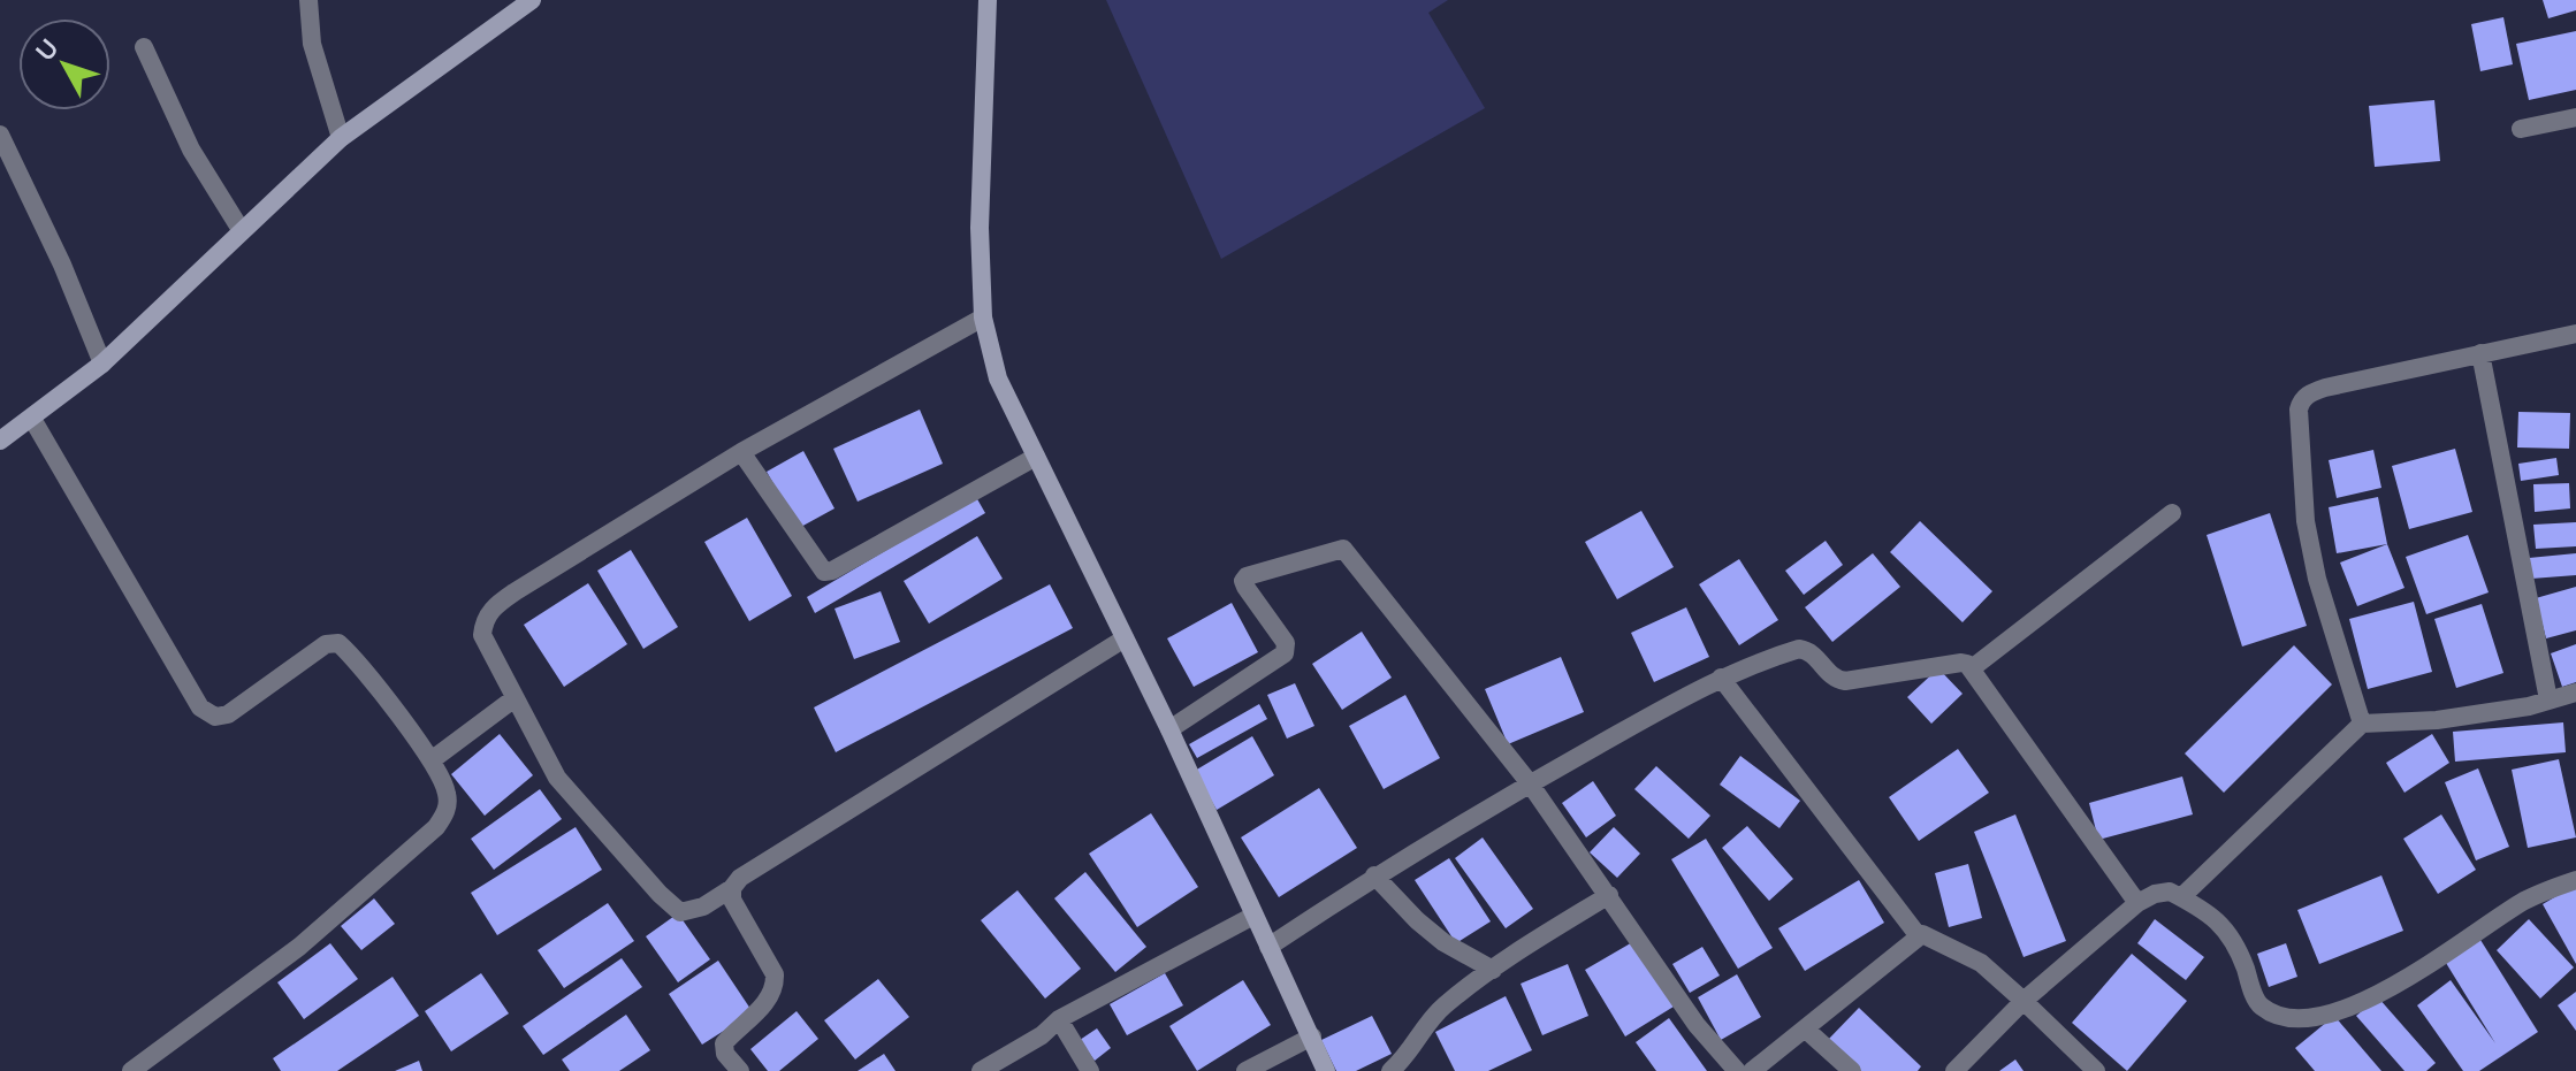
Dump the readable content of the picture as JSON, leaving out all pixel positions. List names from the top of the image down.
{
  "north": "top left"
}
